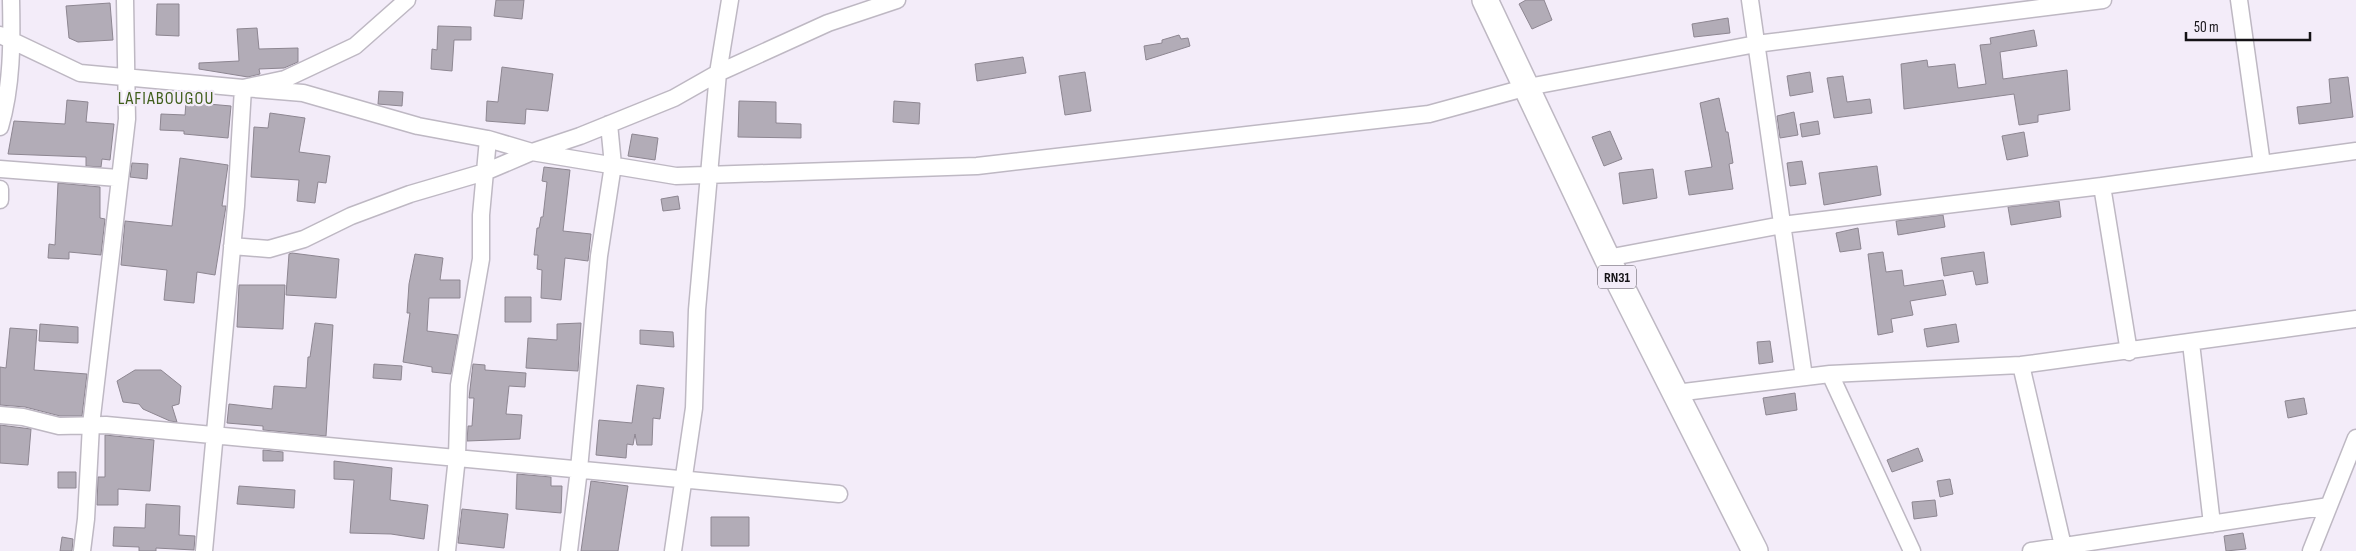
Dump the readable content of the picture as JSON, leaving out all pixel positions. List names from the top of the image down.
{
  "streets": {
    "main road": ["RN31"]
  },
  "districts": ["LAFIABOUGOU"],
  "scale_bar": "50 m"
}
